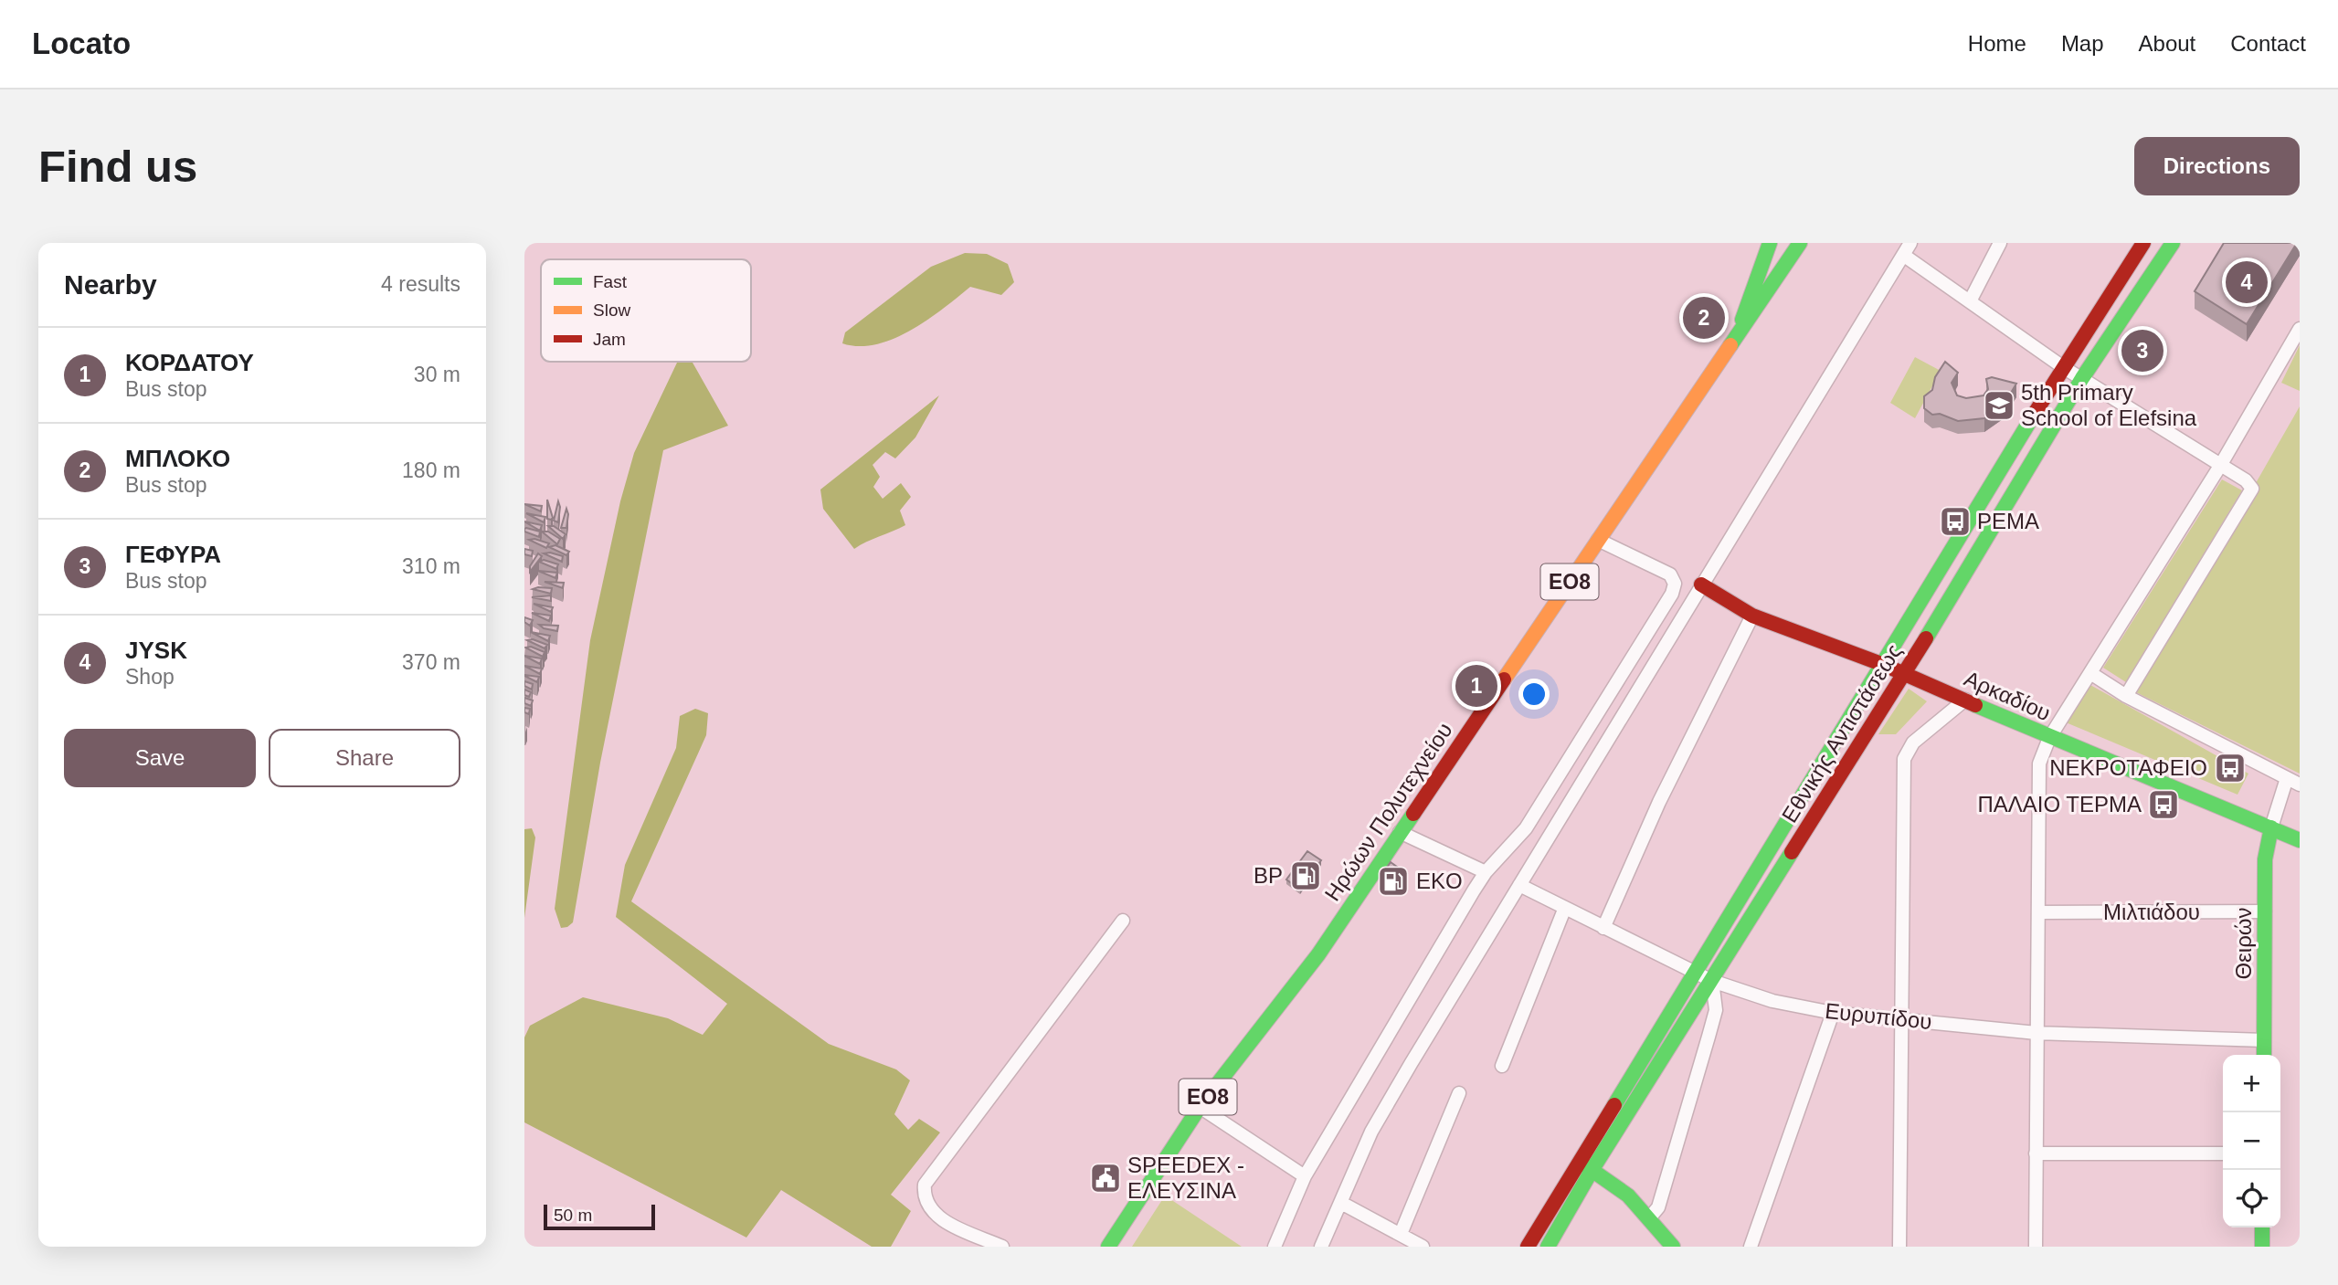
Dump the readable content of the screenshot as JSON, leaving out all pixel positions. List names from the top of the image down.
{
  "streets": {
    "street": [
      "ΕΟ8",
      "Αρκαδίου",
      "Εθνικής Αντιστάσεως",
      "Ηρώων Πολυτεχνείου",
      "Μιλτιάδου",
      "Θειρών",
      "Ευρυπίδου"
    ]
  },
  "crossings": [
    ["Αρκαδίου", "Εθνικής Αντιστάσεως"],
    ["Αρκαδίου", "Θειρών"],
    ["Εθνικής Αντιστάσεως", "Ευρυπίδου"],
    ["Μιλτιάδου", "Θειρών"],
    ["Θειρών", "Ευρυπίδου"]
  ],
  "places": {
    "school or university": ["5th Primary School of Elefsina"],
    "bus stop": ["ΡΕΜΑ", "ΝΕΚΡΟΤΑΦΕΙΟ", "ΠΑΛΑΙΟ ΤΕΡΜΑ"],
    "fuel station": ["BP", "EKO"],
    "public building": ["SPEEDEX - ΕΛΕΥΣΙΝΑ"]
  },
  "legend": ["Fast", "Slow", "Jam"],
  "scale_bar": "50 m",
  "page": {
    "header": "Locato",
    "nav": [
      "Home",
      "Map",
      "About",
      "Contact"
    ],
    "buttons": [
      "Directions",
      ["Save", "Share"]
    ],
    "title": "Find us",
    "heading": ["Nearby", "4 results"],
    "pins": [
      "4",
      "2",
      "3",
      "1"
    ],
    "list": [
      {
        "mark": "1",
        "name": "ΚΟΡΔΑΤΟΥ",
        "note": "Bus stop",
        "value": "30 m"
      },
      {
        "mark": "2",
        "name": "ΜΠΛΟΚΟ",
        "note": "Bus stop",
        "value": "180 m"
      },
      {
        "mark": "3",
        "name": "ΓΕΦΥΡΑ",
        "note": "Bus stop",
        "value": "310 m"
      },
      {
        "mark": "4",
        "name": "JYSK",
        "note": "Shop",
        "value": "370 m"
      }
    ],
    "map_buttons": ["+", "−"],
    "scale": "50 m"
  }
}
